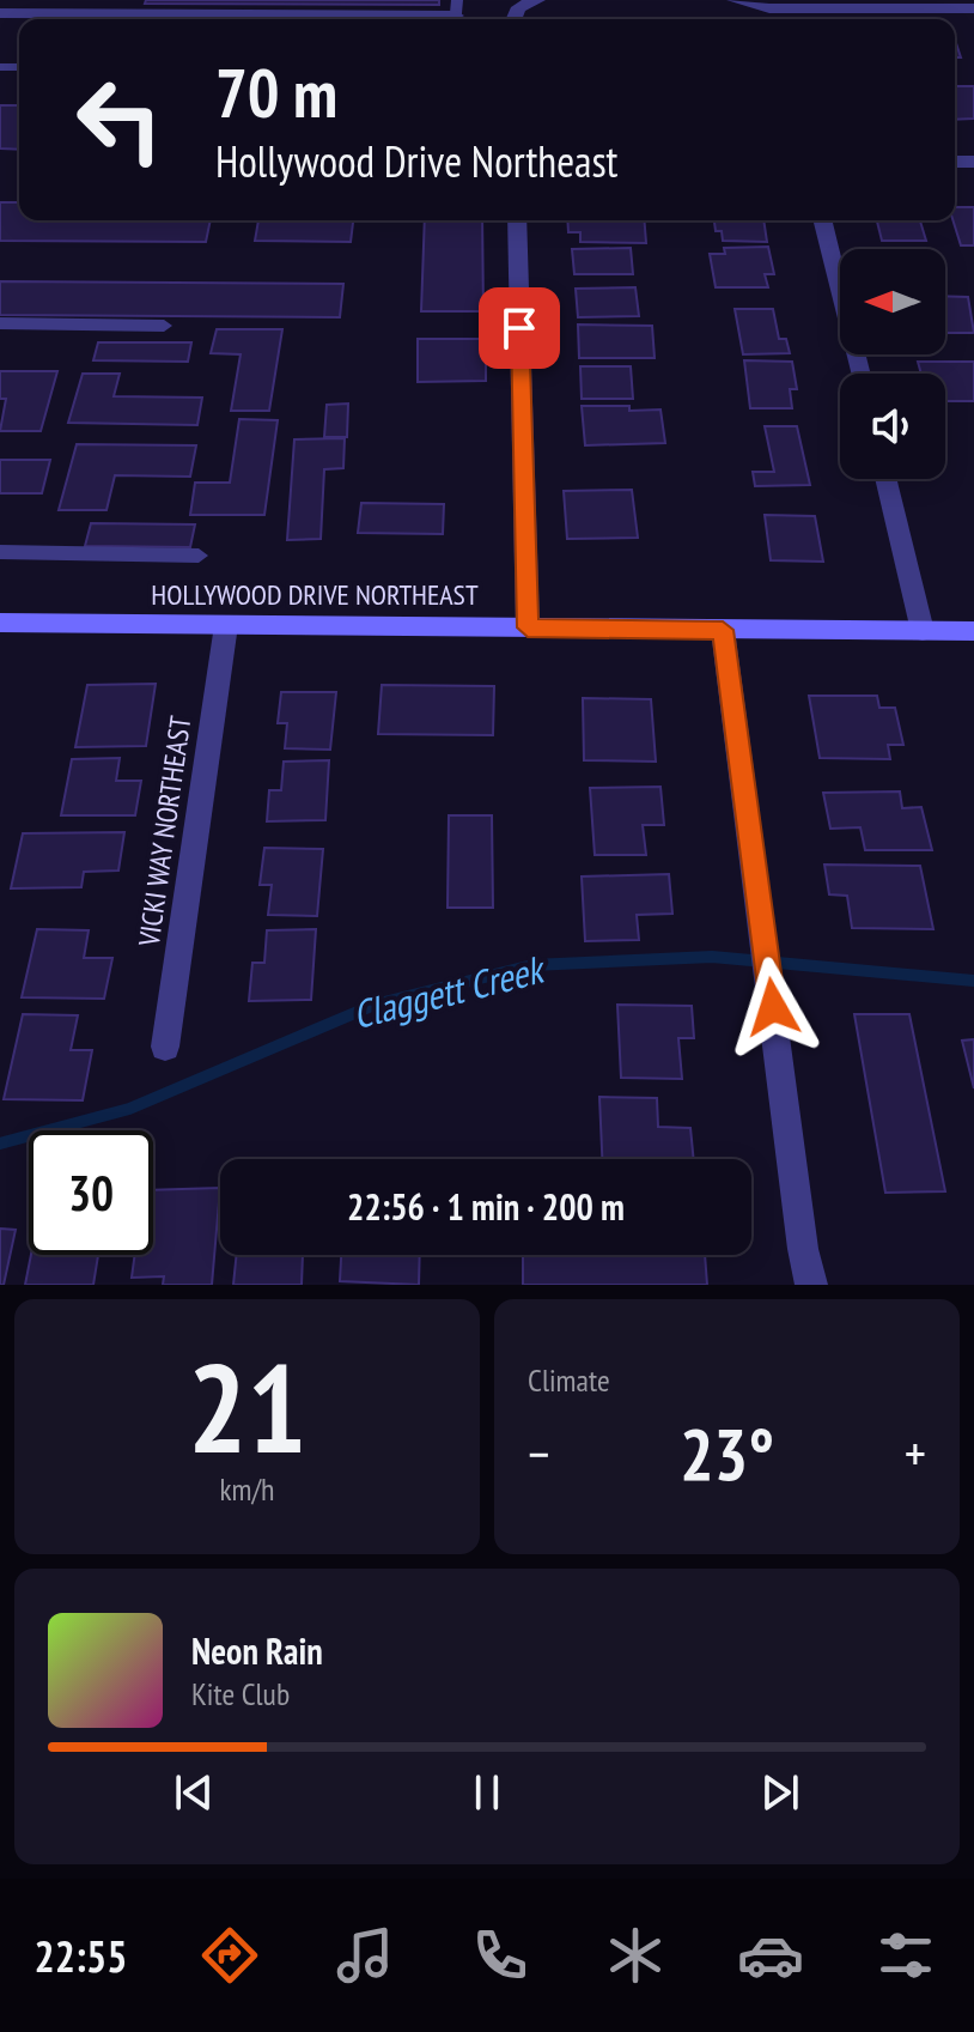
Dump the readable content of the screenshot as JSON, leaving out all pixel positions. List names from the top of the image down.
{
  "streets": {
    "street": ["HOLLYWOOD DRIVE NORTHEAST", "VICKI WAY NORTHEAST"]
  },
  "crossings": [
    ["HOLLYWOOD DRIVE NORTHEAST", "VICKI WAY NORTHEAST"]
  ],
  "water": ["Claggett Creek"],
  "north": "left",
  "page": {
    "turn": ["70 m", "Hollywood Drive Northeast"],
    "limit": "30",
    "trip": "22:56 · 1 min · 200 m",
    "tile": [
      ["21", "km/h"],
      "Climate"
    ],
    "heat": ["−", "23°", "+"],
    "song": ["Neon Rain", "Kite Club"],
    "tabs": "22:55"
  }
}
